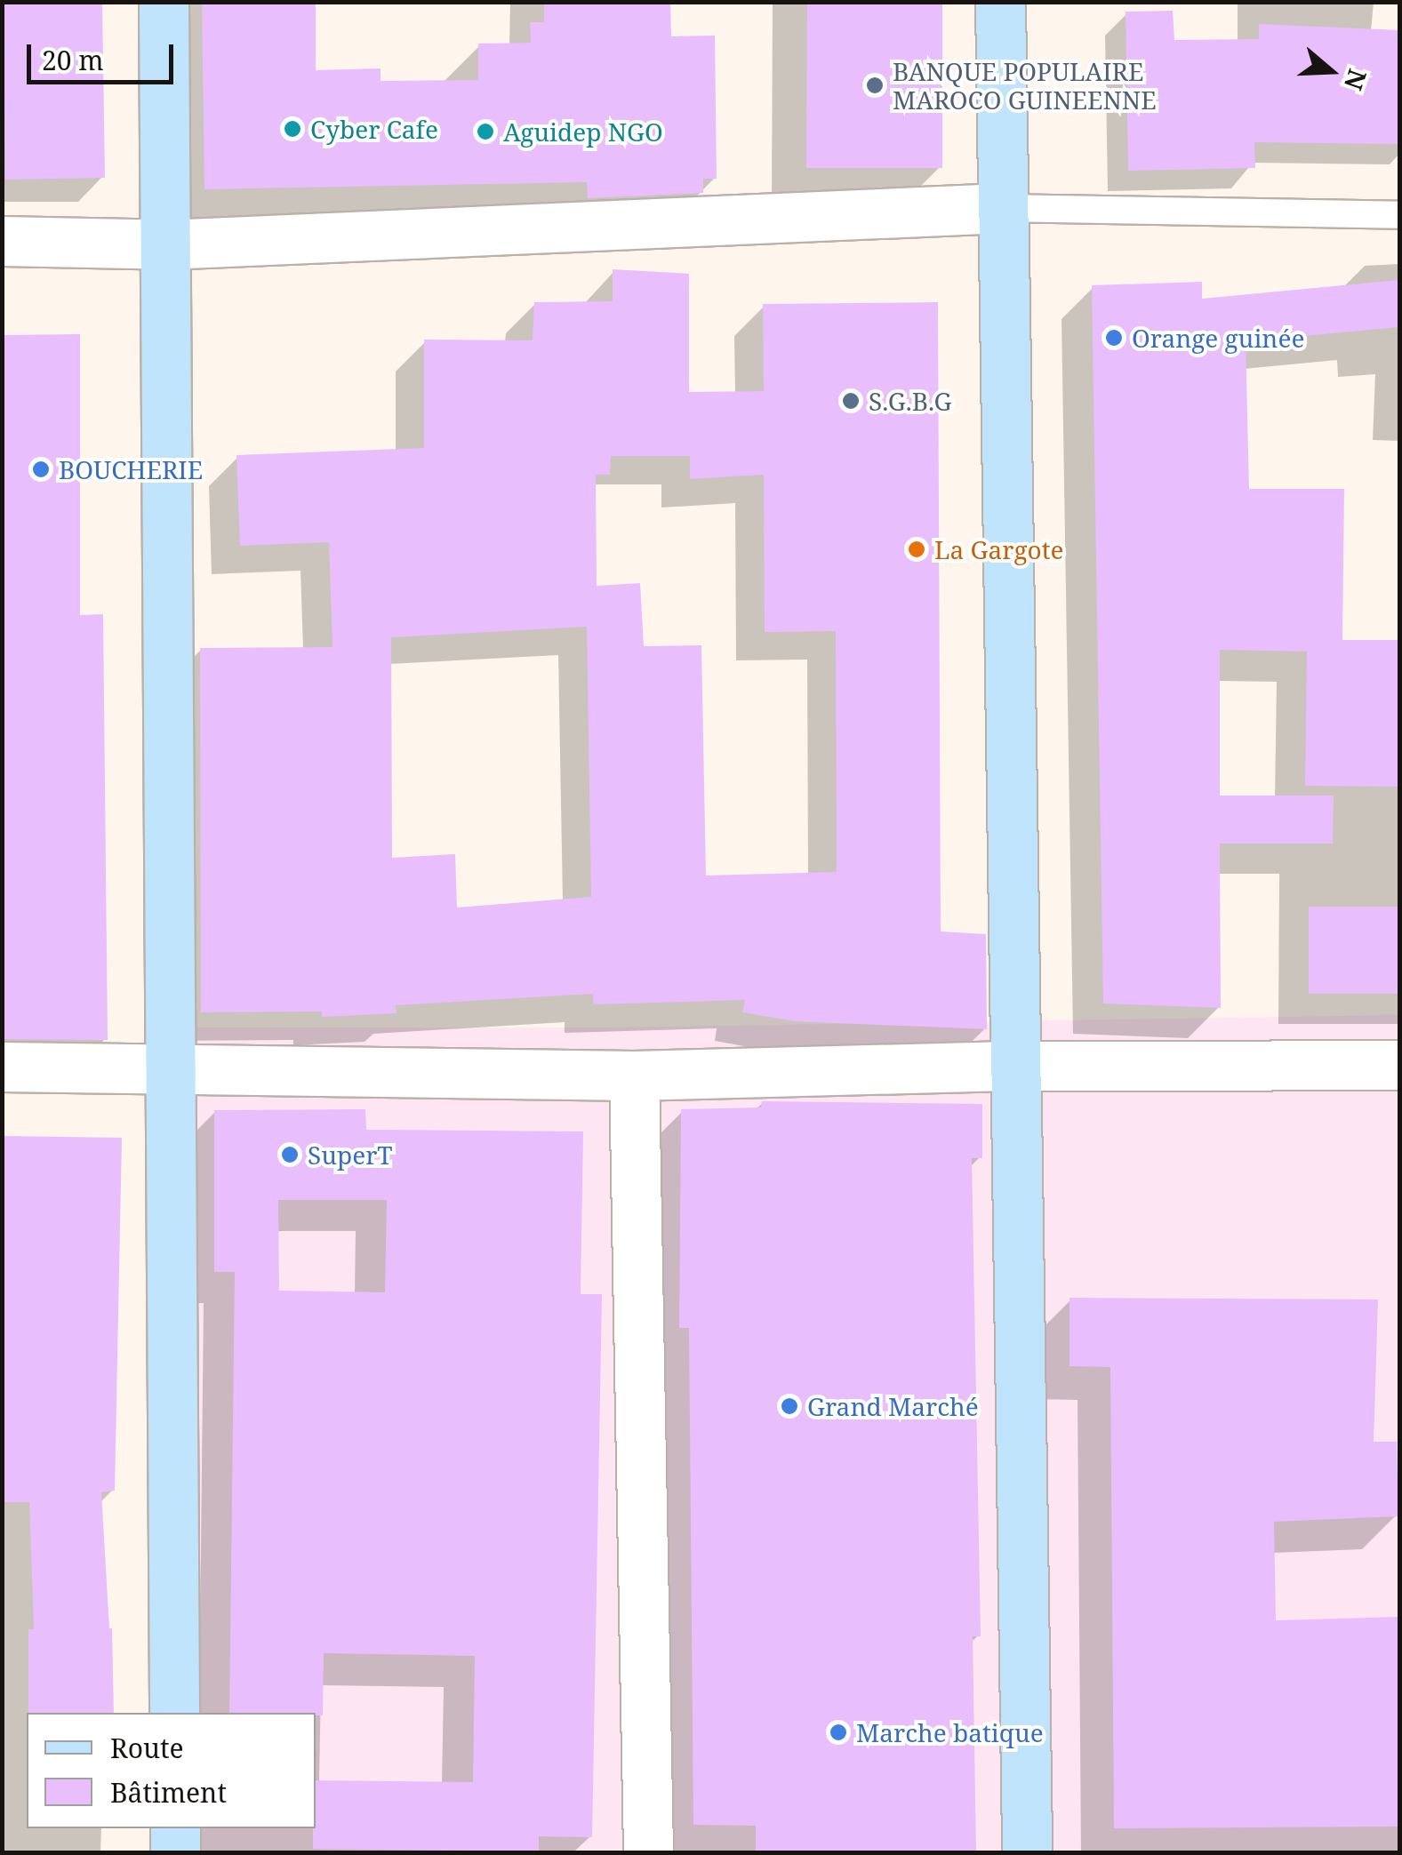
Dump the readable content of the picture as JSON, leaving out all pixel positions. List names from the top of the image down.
{
  "places": [
    "BANQUE POPULAIRE MAROCO GUINEENNE",
    "Cyber Cafe",
    "Aguidep NGO",
    "Orange guinée",
    "S.G.B.G",
    "BOUCHERIE",
    "La Gargote",
    "SuperT",
    "Grand Marché",
    "Marche batique"
  ],
  "legend": ["Route", "Bâtiment"],
  "scale_bar": "20 m",
  "north": "right"
}
